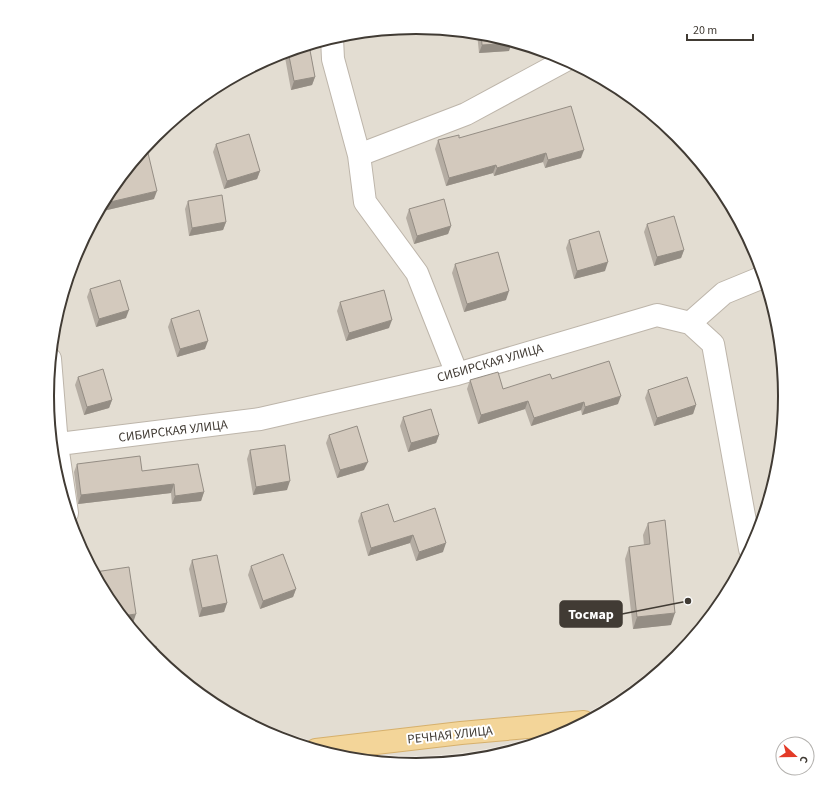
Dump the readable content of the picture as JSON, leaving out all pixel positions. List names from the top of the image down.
{
  "streets": {
    "main road": ["РЕЧНАЯ УЛИЦА"],
    "street": ["СИБИРСКАЯ УЛИЦА"]
  },
  "places": ["Тосмар"],
  "scale_bar": "20 m",
  "north": "right"
}
